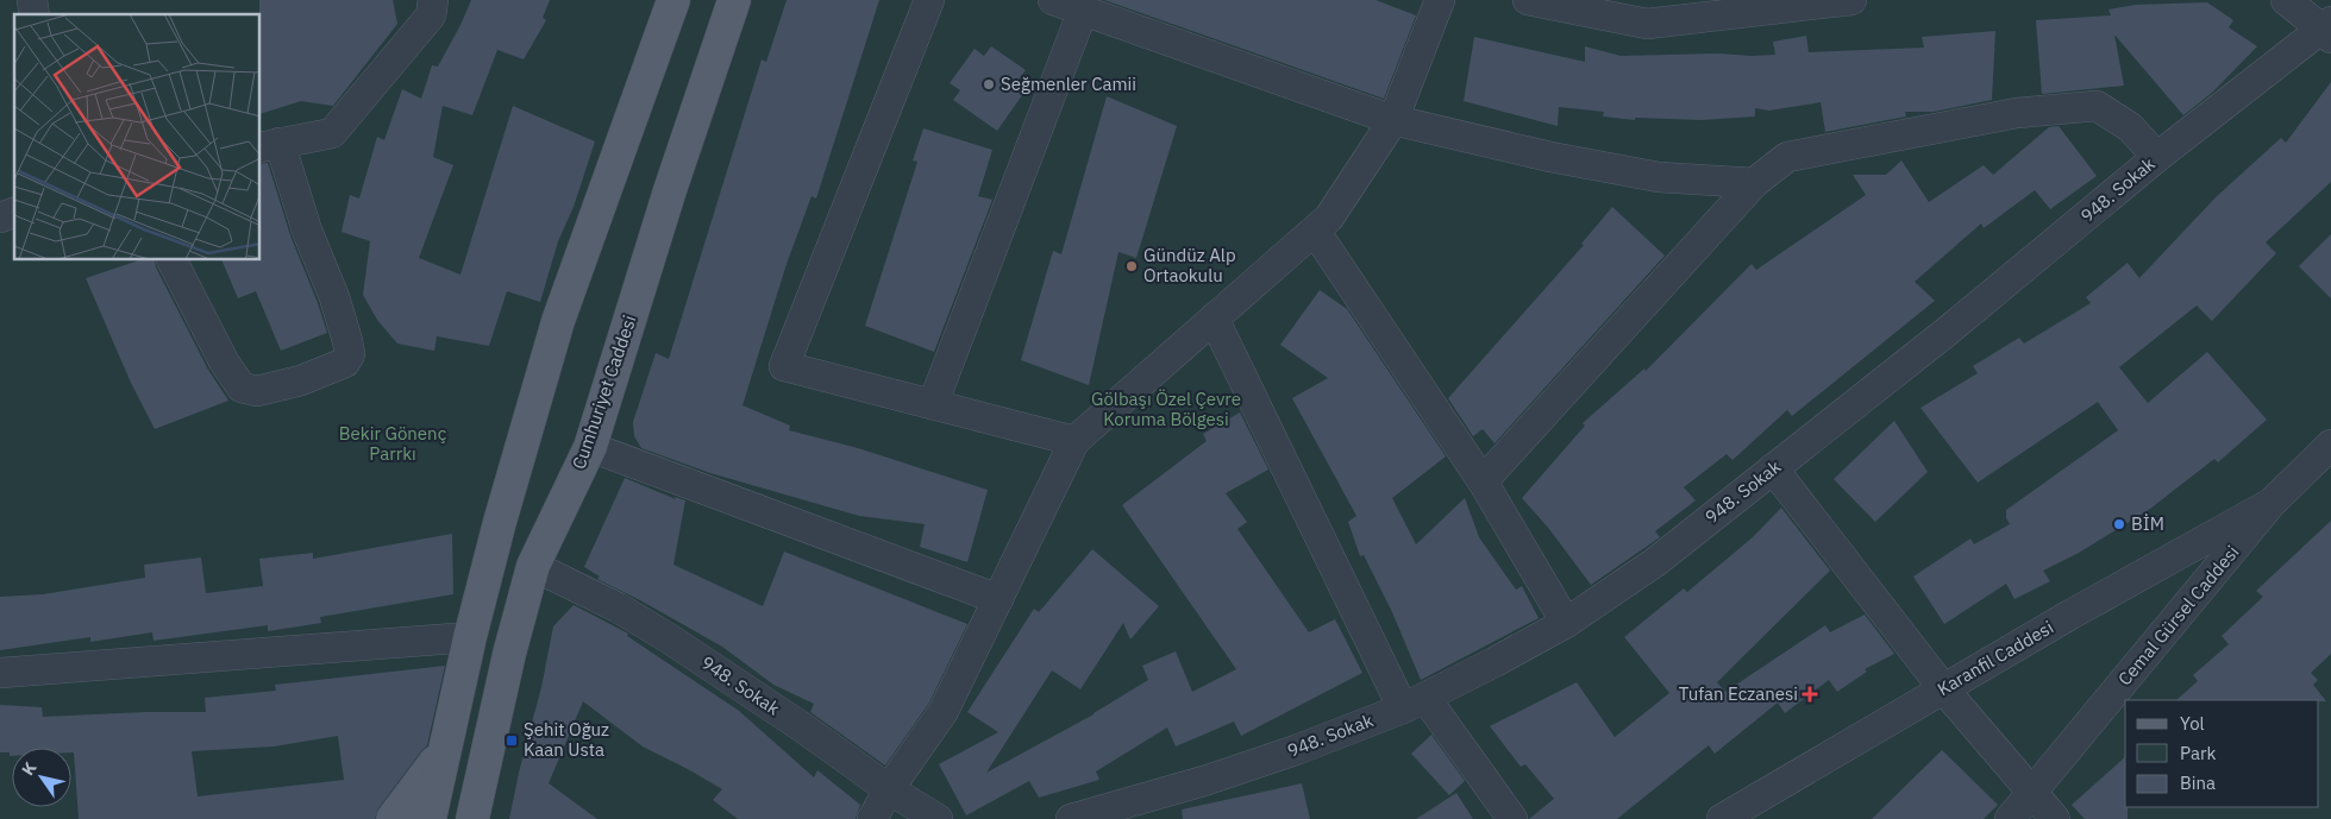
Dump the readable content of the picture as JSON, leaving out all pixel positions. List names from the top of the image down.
{
  "streets": {
    "main road": ["Cumhuriyet Caddesi"],
    "street": ["948. Sokak", "Cemal Gürsel Caddesi", "Karanfil Caddesi"]
  },
  "crossings": [
    ["948. Sokak", "Cumhuriyet Caddesi"],
    ["Cemal Gürsel Caddesi", "Karanfil Caddesi"]
  ],
  "parks": ["Gölbaşı Özel Çevre Koruma Bölgesi", "Bekir Gönenç Parrkı"],
  "places": {
    "other": ["Seğmenler Camii", "Gündüz Alp Ortaokulu", "BİM"],
    "health": ["Tufan Eczanesi"],
    "transit": ["Şehit Oğuz Kaan Usta"]
  },
  "legend": ["Yol", "Park", "Bina"],
  "north": "top left"
}
